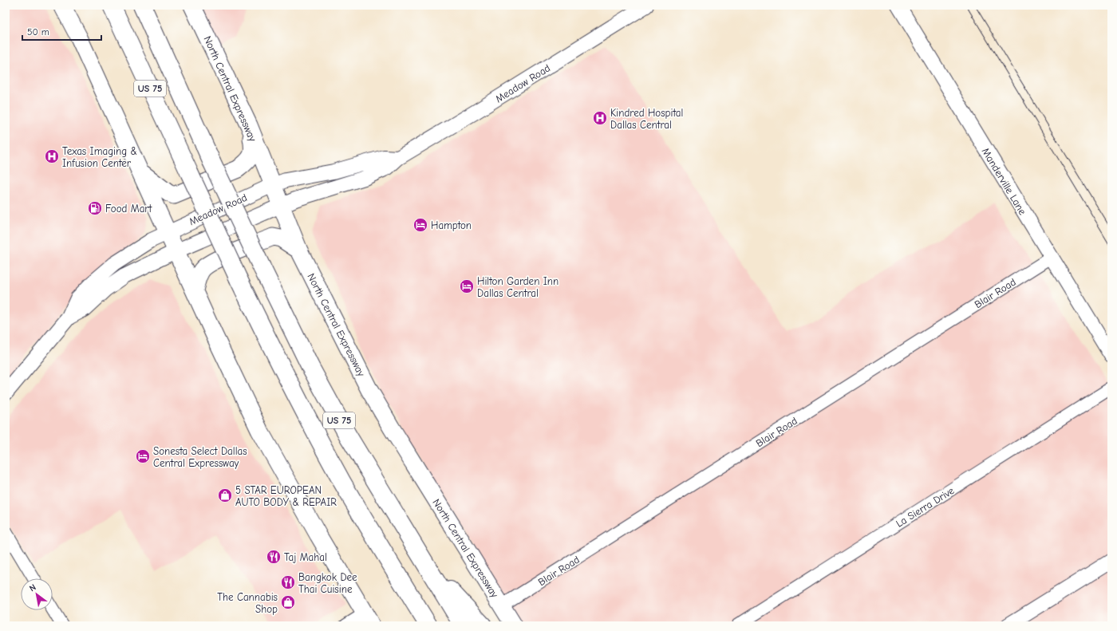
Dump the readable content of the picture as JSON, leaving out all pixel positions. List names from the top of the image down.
{
  "streets": {
    "highway": ["US 75"],
    "main road": ["North Central Expressway"],
    "street": [
      "Meadow Road",
      "Manderville Lane",
      "Blair Road",
      "La Sierra Drive"
    ]
  },
  "crossings": [
    ["Meadow Road", "North Central Expressway"],
    ["North Central Expressway", "Blair Road"],
    ["Manderville Lane", "Blair Road"]
  ],
  "places": {
    "hospital": ["Kindred Hospital Dallas Central", "Texas Imaging & Infusion Center"],
    "fuel station": ["Food Mart"],
    "hotel": ["Hampton", "Hilton Garden Inn Dallas Central", "Sonesta Select Dallas Central Expressway"],
    "shop": ["5 STAR EUROPEAN AUTO BODY & REPAIR", "The Cannabis Shop"],
    "restaurant": ["Taj Mahal", "Bangkok Dee Thai Cuisine"]
  },
  "scale_bar": "50 m",
  "north": "top left"
}
